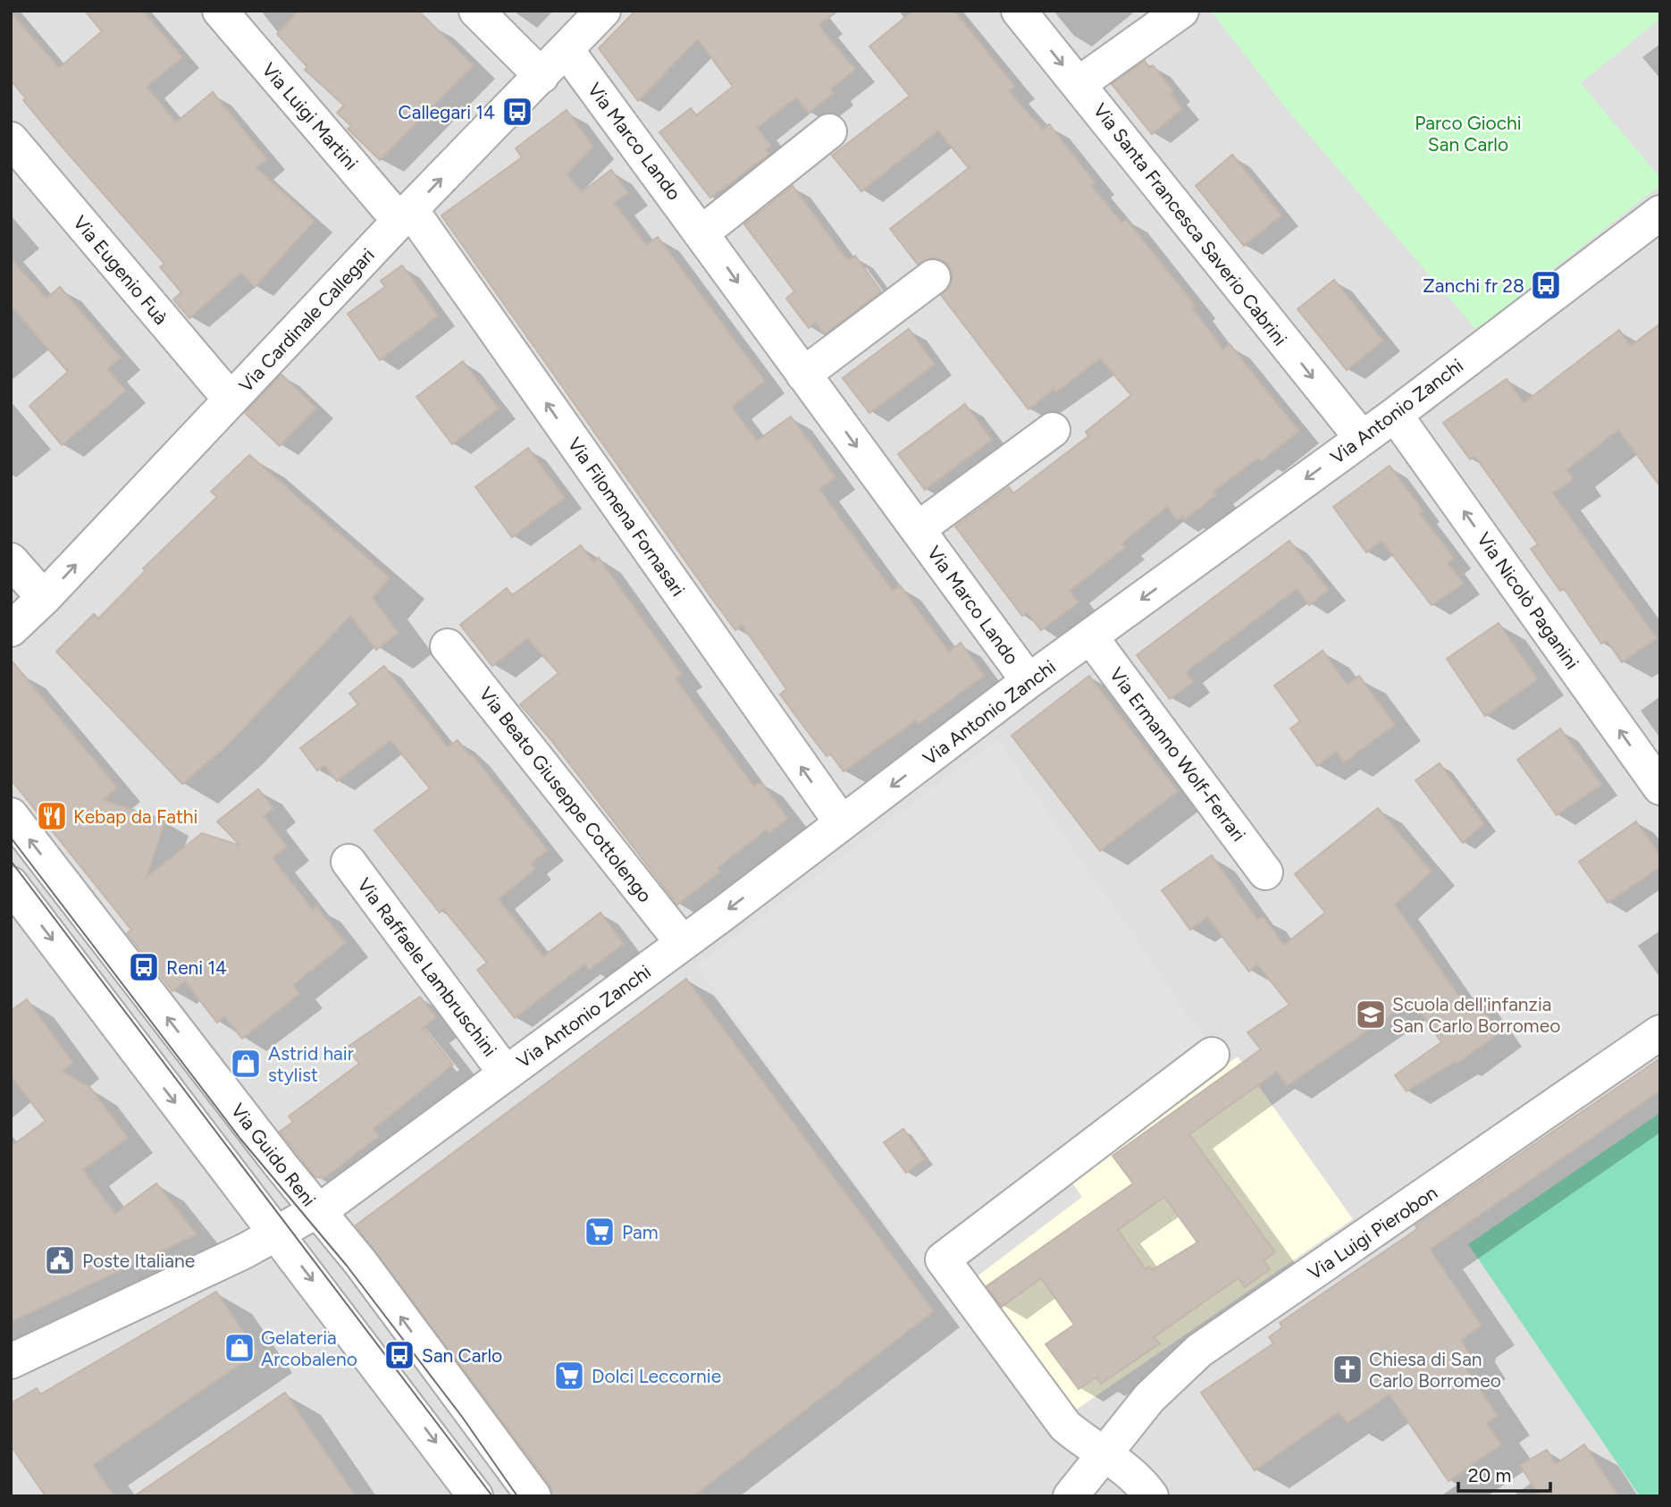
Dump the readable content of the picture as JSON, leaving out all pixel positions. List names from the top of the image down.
{
  "streets": {
    "street": [
      "Via Luigi Martini",
      "Via Marco Lando",
      "Via Santa Francesca Saverio Cabrini",
      "Via Eugenio Fuà",
      "Via Cardinale Callegari",
      "Via Antonio Zanchi",
      "Via Filomena Fornasari",
      "Via Nicolò Paganini",
      "Via Ermanno Wolf-Ferrari",
      "Via Beato Giuseppe Cottolengo",
      "Via Raffaele Lambruschini",
      "Via Guido Reni",
      "Via Luigi Pierobon"
    ]
  },
  "crossings": [
    ["Via Luigi Martini", "Via Cardinale Callegari"],
    ["Via Luigi Martini", "Via Filomena Fornasari"],
    ["Via Marco Lando", "Via Cardinale Callegari"],
    ["Via Marco Lando", "Via Antonio Zanchi"],
    ["Via Santa Francesca Saverio Cabrini", "Via Antonio Zanchi"],
    ["Via Eugenio Fuà", "Via Cardinale Callegari"],
    ["Via Cardinale Callegari", "Via Filomena Fornasari"],
    ["Via Antonio Zanchi", "Via Filomena Fornasari"],
    ["Via Antonio Zanchi", "Via Nicolò Paganini"],
    ["Via Antonio Zanchi", "Via Ermanno Wolf-Ferrari"],
    ["Via Antonio Zanchi", "Via Beato Giuseppe Cottolengo"],
    ["Via Antonio Zanchi", "Via Raffaele Lambruschini"],
    ["Via Antonio Zanchi", "Via Guido Reni"]
  ],
  "one_way": [
    "Via Marco Lando",
    "Via Santa Francesca Saverio Cabrini",
    "Via Cardinale Callegari",
    "Via Antonio Zanchi",
    "Via Filomena Fornasari",
    "Via Nicolò Paganini"
  ],
  "parks": ["Parco Giochi San Carlo"],
  "places": {
    "bus stop": [
      "Callegari 14",
      "Zanchi fr 28",
      "Reni 14",
      "San Carlo"
    ],
    "restaurant": ["Kebap da Fathi"],
    "school or university": ["Scuola dell'infanzia San Carlo Borromeo"],
    "shop": ["Astrid hair stylist", "Gelateria Arcobaleno"],
    "supermarket": ["Pam", "Dolci Leccornie"],
    "public building": ["Poste Italiane"],
    "church": ["Chiesa di San Carlo Borromeo"]
  },
  "scale_bar": "20 m"
}
